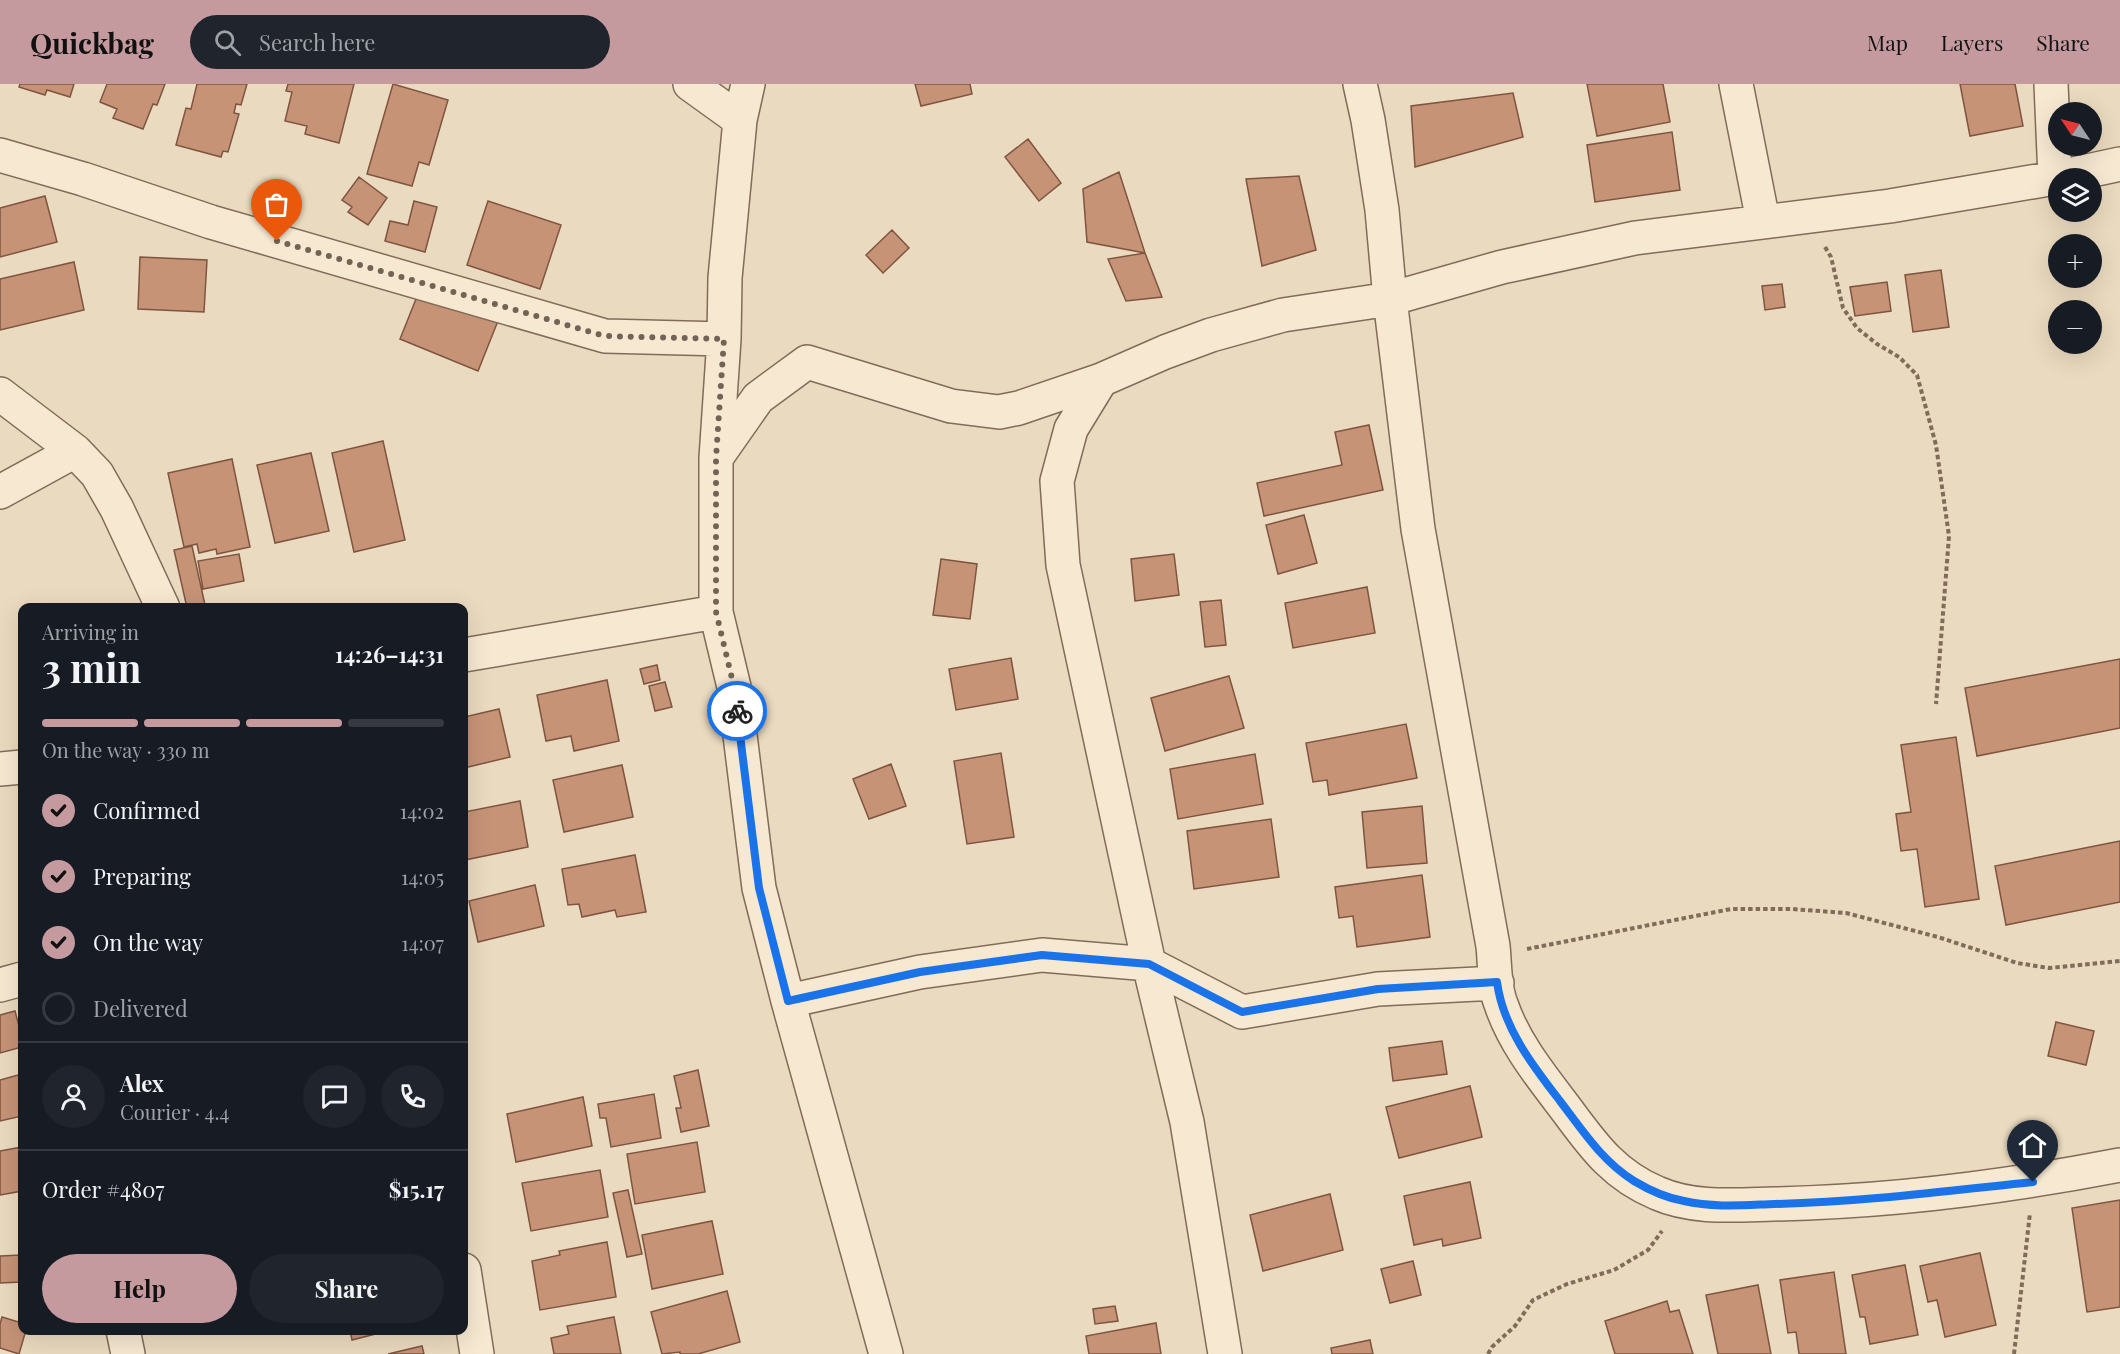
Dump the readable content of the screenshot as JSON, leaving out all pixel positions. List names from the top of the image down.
{
  "north": "top left",
  "page": {
    "header": "Quickbag",
    "search": "Search here",
    "nav": ["Map", "Layers", "Share"],
    "map_buttons": ["+", "−"],
    "heading": ["3 min", "Arriving in", "14:26–14:31"],
    "panel": [
      "Alex",
      "Courier · 4.4",
      "Order #4807",
      "$15.17"
    ],
    "bar": "On the way · 330 m",
    "list": [
      ["Confirmed", "14:02"],
      ["Preparing", "14:05"],
      ["On the way", "14:07"],
      "Delivered"
    ],
    "buttons": ["Help", "Share"]
  }
}
